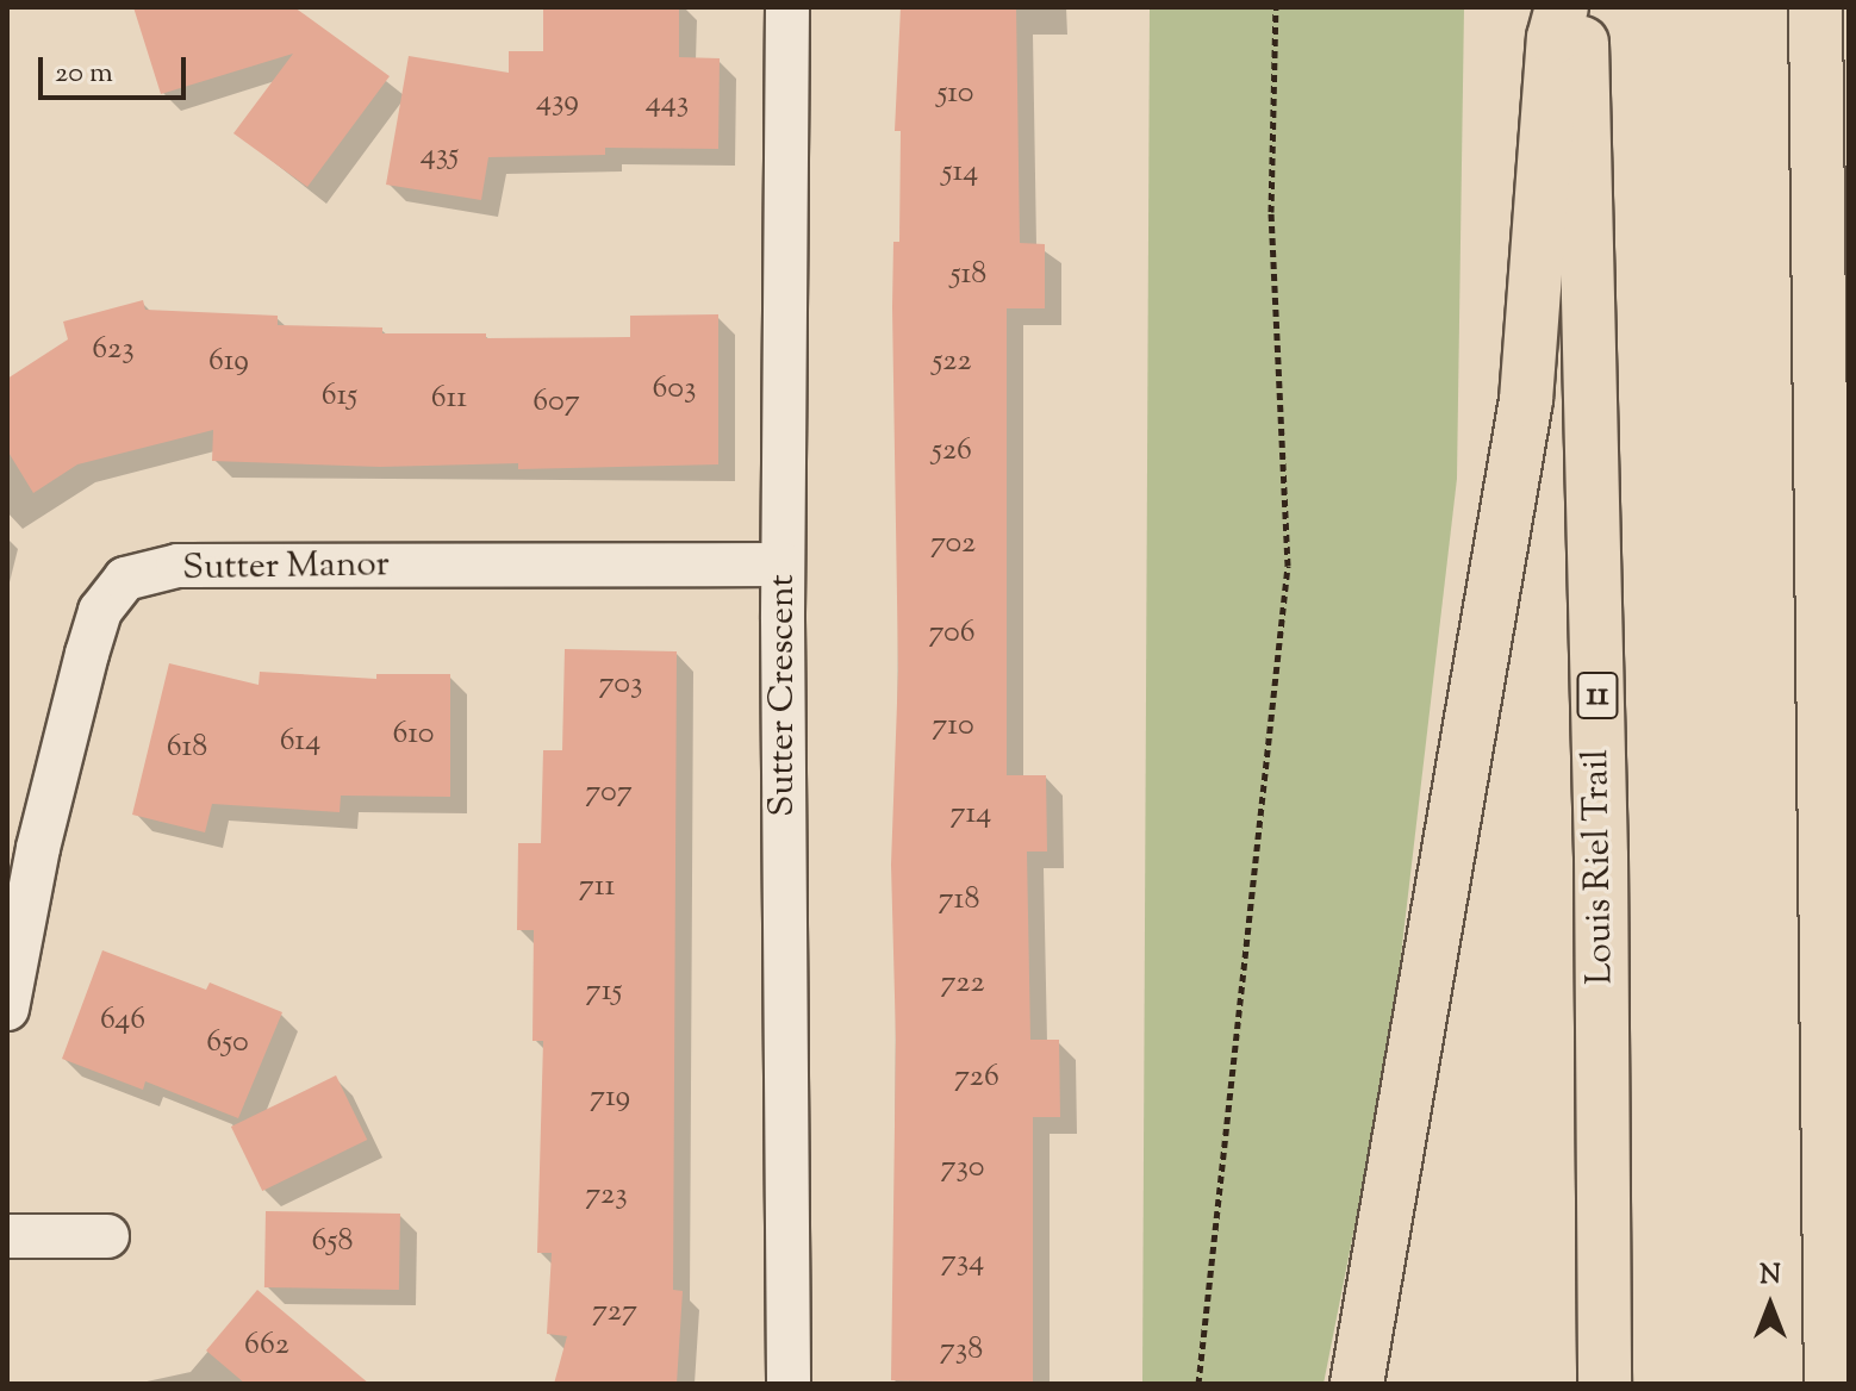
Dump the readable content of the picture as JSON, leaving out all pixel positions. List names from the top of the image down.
{
  "streets": {
    "highway": ["11", "Louis Riel Trail"],
    "street": ["Sutter Manor", "Sutter Crescent"]
  },
  "crossings": [
    ["Sutter Manor", "Sutter Crescent"]
  ],
  "house_numbers": [
    "510",
    "439",
    "443",
    "435",
    "514",
    "518",
    "623",
    "619",
    "522",
    "603",
    "615",
    "611",
    "607",
    "526",
    "702",
    "706",
    "703",
    "710",
    "610",
    "614",
    "618",
    "707",
    "714",
    "711",
    "718",
    "722",
    "715",
    "646",
    "650",
    "726",
    "719",
    "730",
    "723",
    "658",
    "734",
    "727",
    "662",
    "738"
  ],
  "scale_bar": "20 m",
  "north": "top"
}
